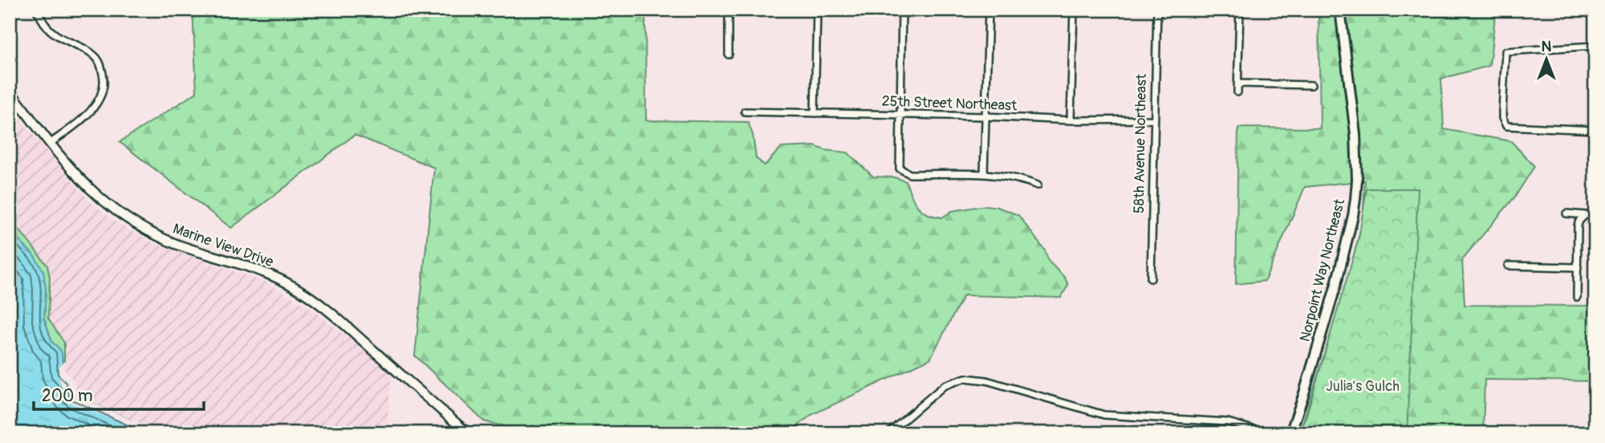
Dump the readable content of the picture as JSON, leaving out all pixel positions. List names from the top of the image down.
{
  "streets": {
    "main road": ["Marine View Drive", "Norpoint Way Northeast"],
    "street": ["25th Street Northeast", "58th Avenue Northeast"]
  },
  "crossings": [
    ["25th Street Northeast", "58th Avenue Northeast"]
  ],
  "parks": ["Julia's Gulch"],
  "scale_bar": "200 m",
  "north": "top"
}
